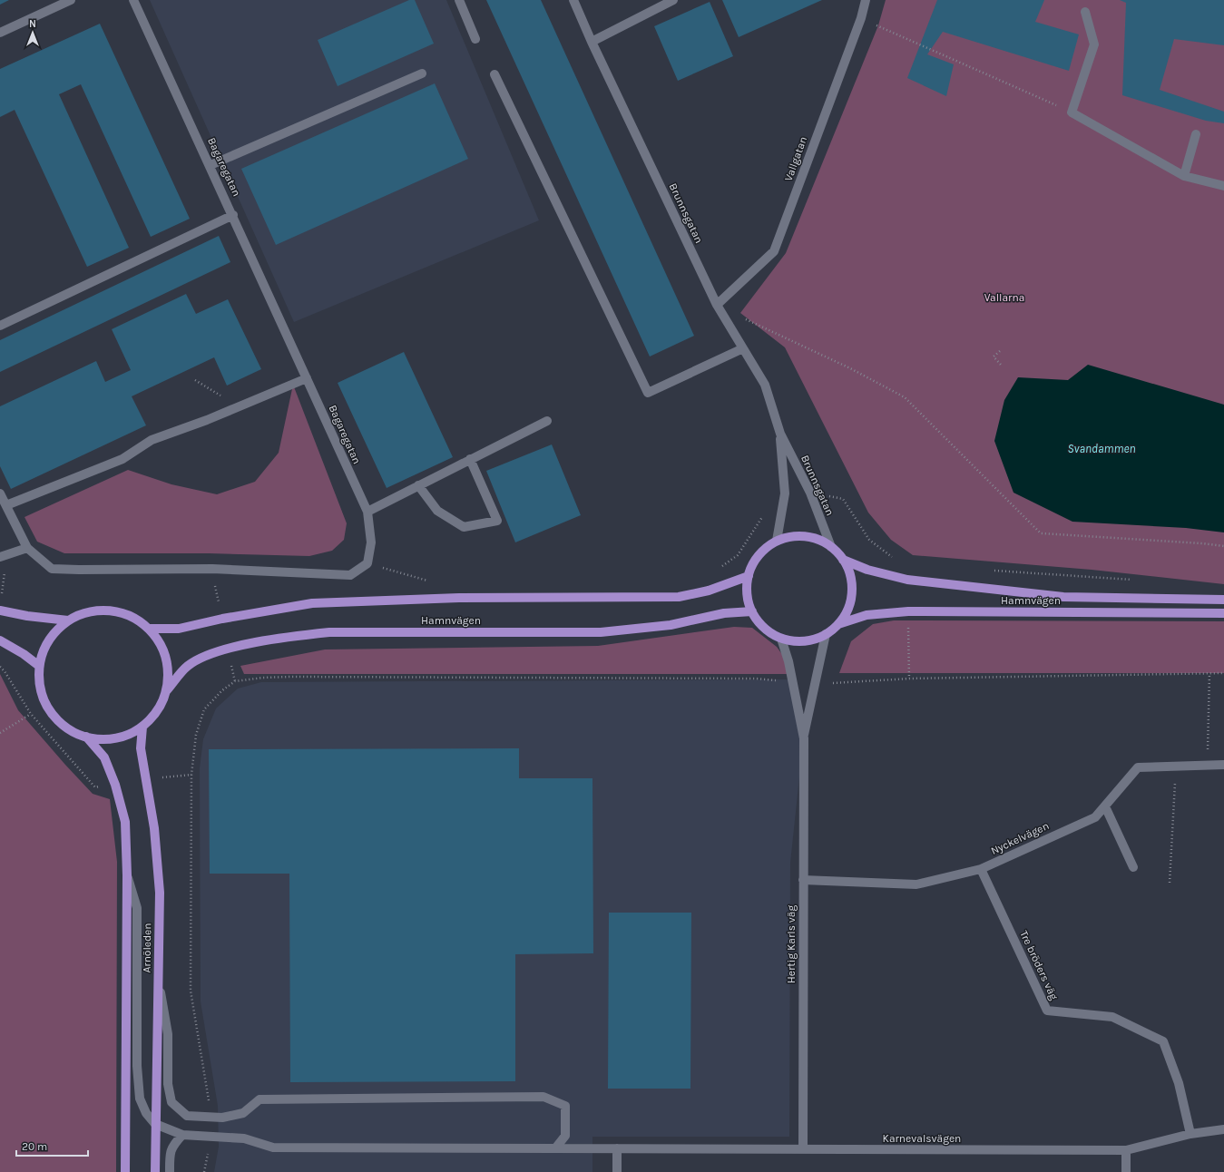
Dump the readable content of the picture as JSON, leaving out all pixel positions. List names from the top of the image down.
{
  "streets": {
    "main road": ["Hamnvägen", "Arnöleden"],
    "street": [
      "Vallgatan",
      "Bagaregatan",
      "Brunnsgatan",
      "Nyckelvägen",
      "Hertig Karls väg",
      "Tre bröders väg",
      "Karnevalsvägen"
    ]
  },
  "crossings": [
    ["Vallgatan", "Brunnsgatan"],
    ["Brunnsgatan", "Hamnvägen"],
    ["Brunnsgatan", "Hertig Karls väg"],
    ["Hamnvägen", "Hertig Karls väg"],
    ["Hamnvägen", "Arnöleden"],
    ["Nyckelvägen", "Hertig Karls väg"],
    ["Nyckelvägen", "Tre bröders väg"],
    ["Hertig Karls väg", "Karnevalsvägen"],
    ["Tre bröders väg", "Karnevalsvägen"]
  ],
  "water": ["Svandammen"],
  "parks": ["Vallarna"],
  "scale_bar": "20 m",
  "north": "top"
}
